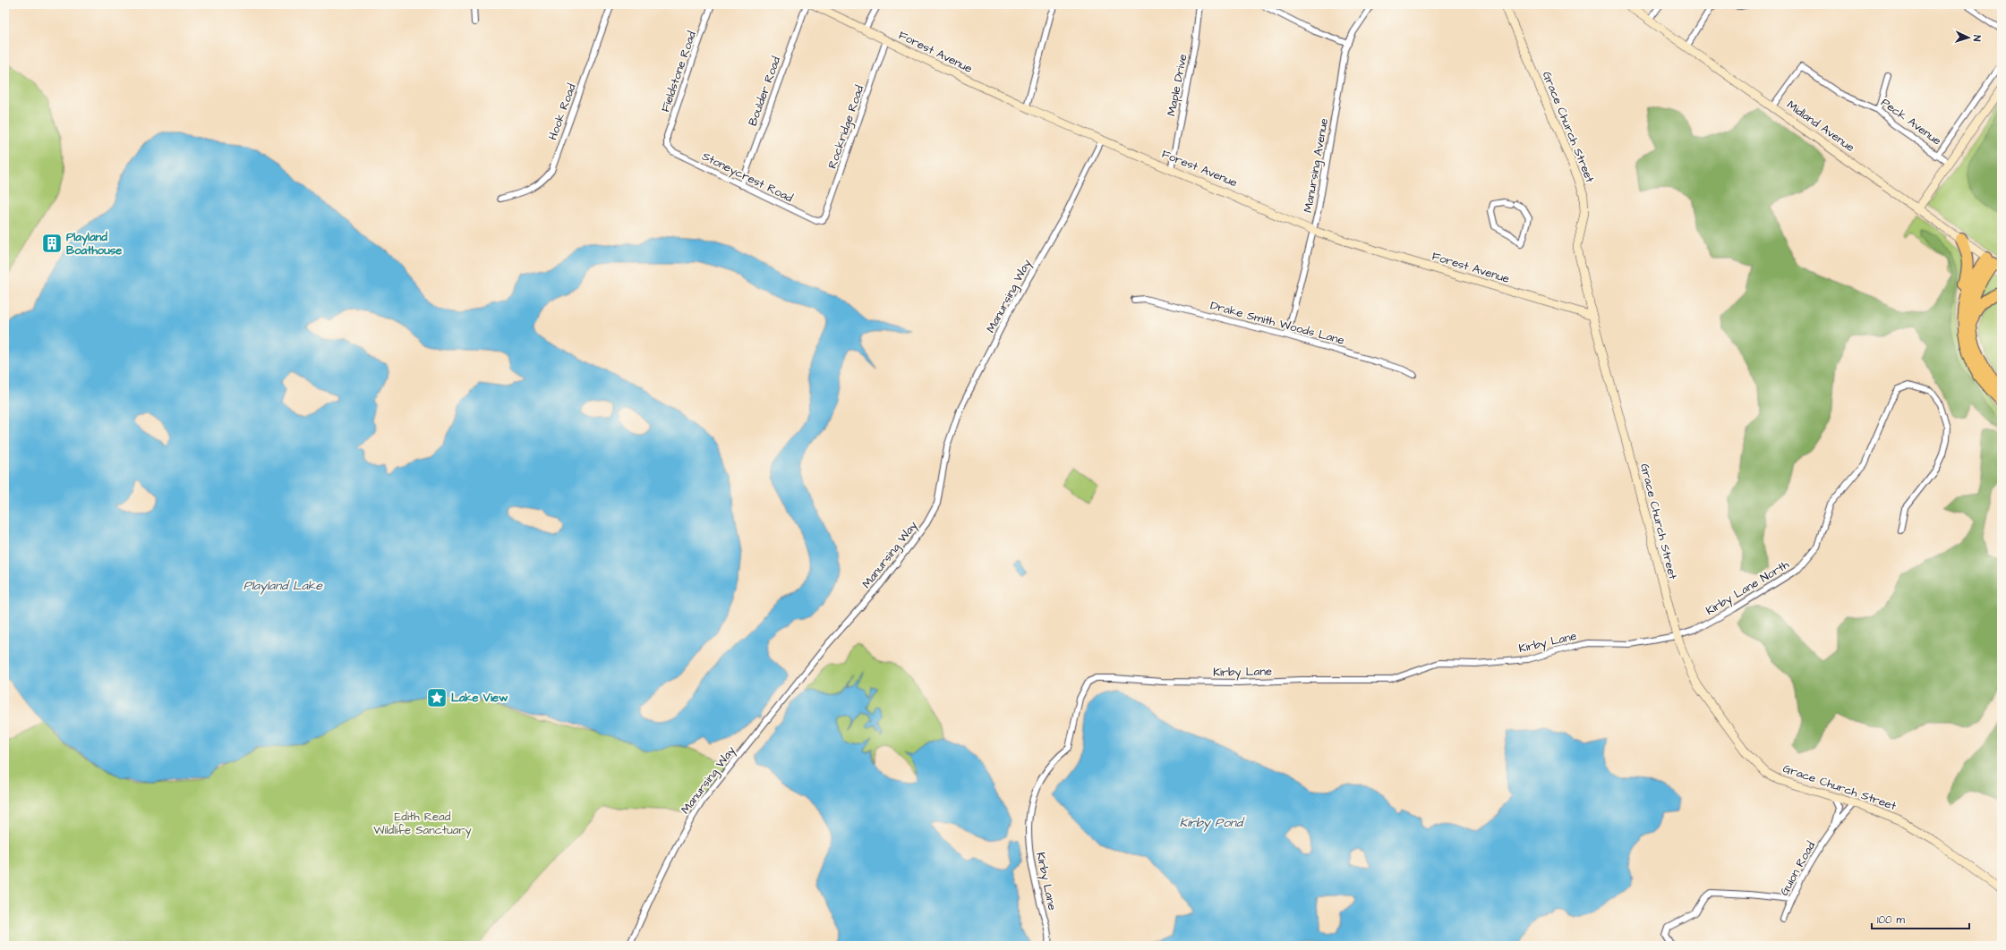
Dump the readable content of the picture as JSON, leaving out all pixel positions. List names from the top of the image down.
{
  "streets": {
    "street": [
      "Forest Avenue",
      "Fieldstone Road",
      "Maple Drive",
      "Boulder Road",
      "Hook Road",
      "Peck Avenue",
      "Midland Avenue",
      "Rockridge Road",
      "Grace Church Street",
      "Manursing Avenue",
      "Stoneycrest Road",
      "Manursing Way",
      "Drake Smith Woods Lane",
      "Kirby Lane North",
      "Kirby Lane",
      "Guion Road"
    ]
  },
  "crossings": [
    ["Forest Avenue", "Maple Drive"],
    ["Forest Avenue", "Rockridge Road"],
    ["Forest Avenue", "Grace Church Street"],
    ["Forest Avenue", "Manursing Avenue"],
    ["Forest Avenue", "Manursing Way"],
    ["Fieldstone Road", "Stoneycrest Road"],
    ["Boulder Road", "Stoneycrest Road"],
    ["Peck Avenue", "Midland Avenue"],
    ["Rockridge Road", "Stoneycrest Road"],
    ["Grace Church Street", "Kirby Lane North"],
    ["Grace Church Street", "Kirby Lane"],
    ["Grace Church Street", "Guion Road"],
    ["Manursing Avenue", "Drake Smith Woods Lane"],
    ["Kirby Lane North", "Kirby Lane"]
  ],
  "water": ["Playland Lake", "Kirby Pond"],
  "parks": ["Edith Read Wildlife Sanctuary"],
  "places": {
    "building": ["Playland Boathouse"],
    "place": ["Lake View"]
  },
  "scale_bar": "100 m",
  "north": "right"
}
